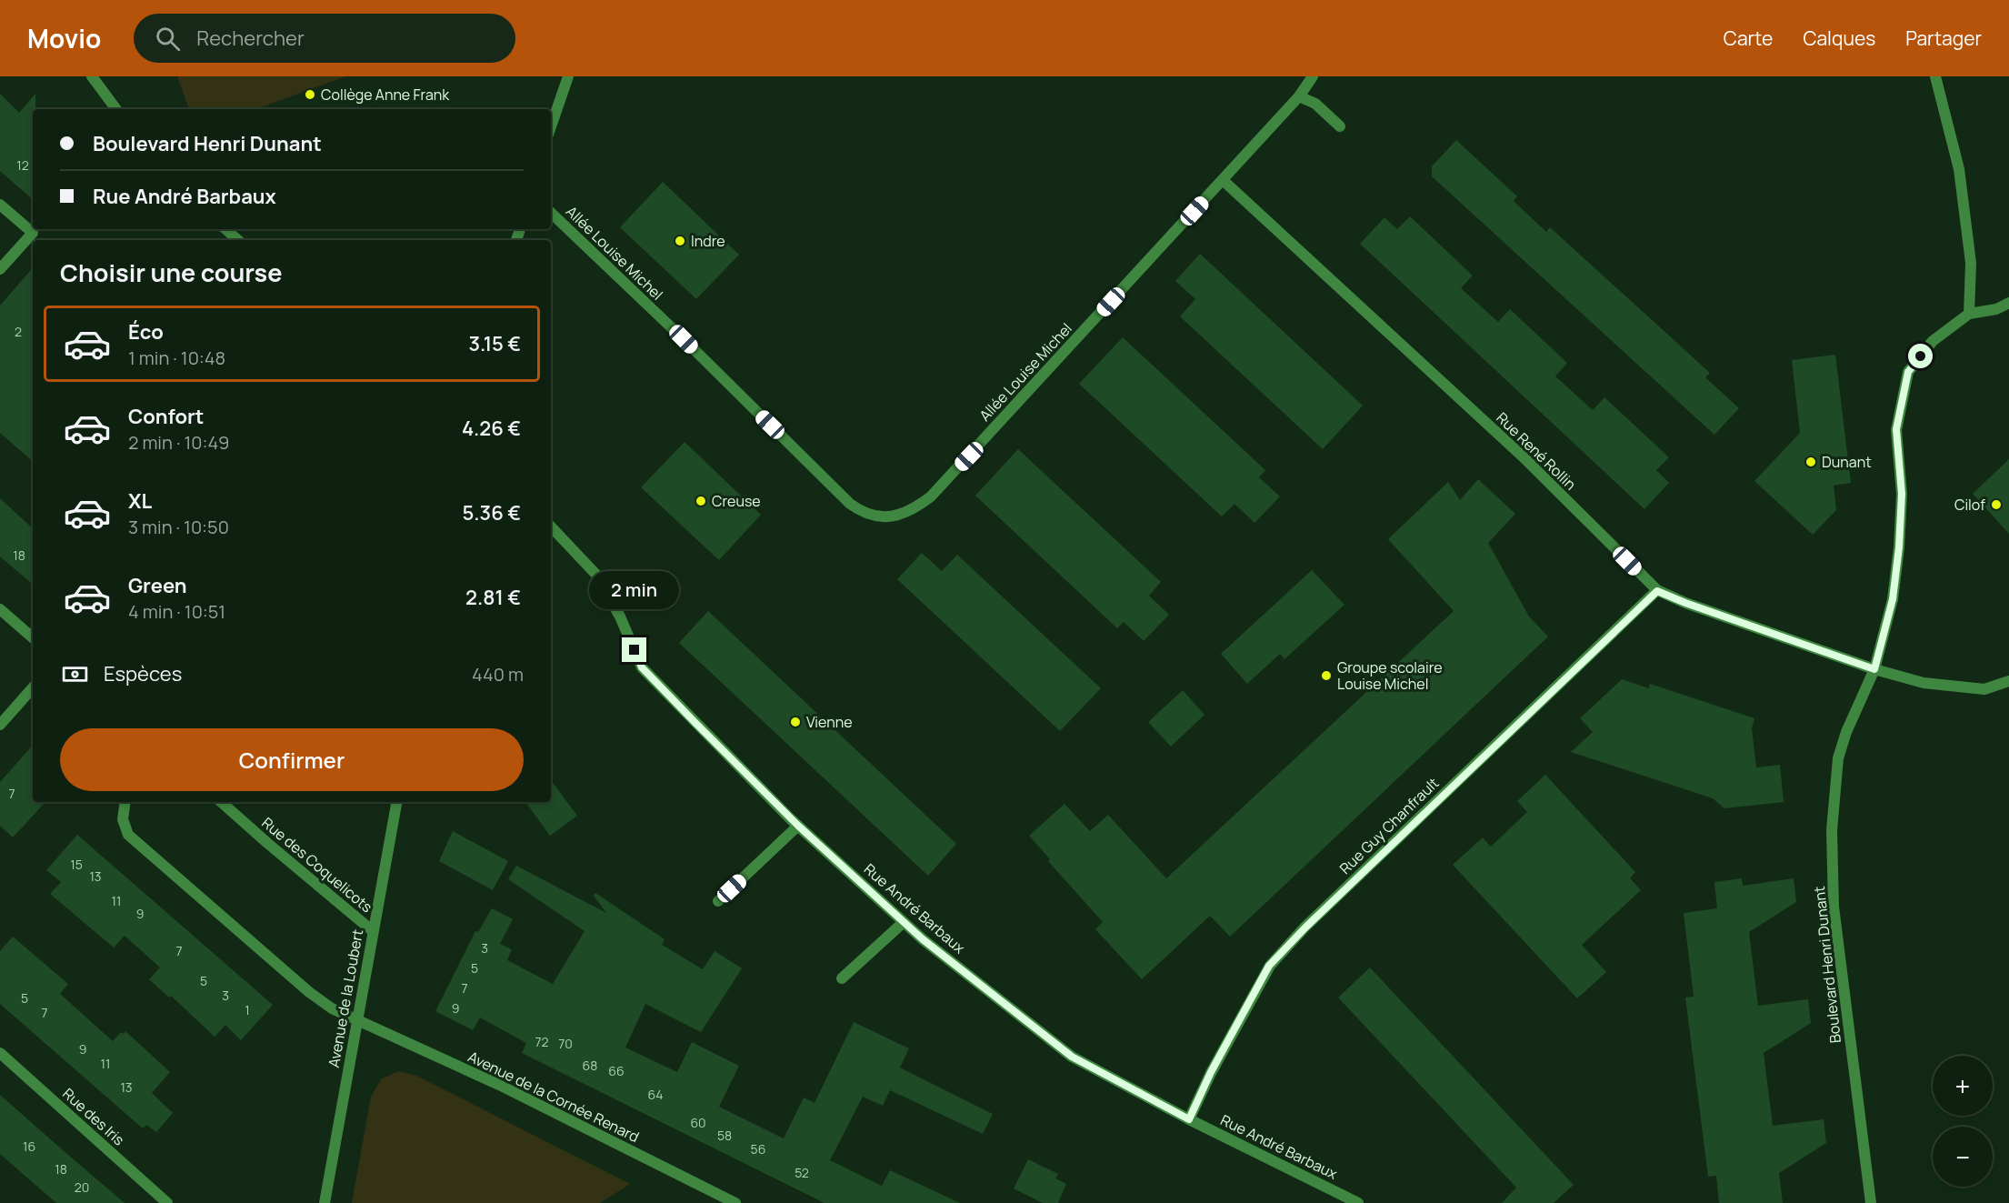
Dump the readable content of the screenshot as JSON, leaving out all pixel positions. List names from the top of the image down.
{
  "streets": {
    "street": [
      "Allée Louise Michel",
      "Rue René Rollin",
      "Rue Guy Chanfrault",
      "Rue des Coquelicots",
      "Rue André Barbaux",
      "Boulevard Henri Dunant",
      "Avenue de la Loubert",
      "Avenue de la Cornée Renard",
      "Rue des Iris"
    ]
  },
  "crossings": [
    ["Allée Louise Michel", "Rue René Rollin"],
    ["Rue René Rollin", "Rue Guy Chanfrault"],
    ["Rue René Rollin", "Boulevard Henri Dunant"],
    ["Rue Guy Chanfrault", "Rue André Barbaux"],
    ["Rue des Coquelicots", "Avenue de la Loubert"],
    ["Avenue de la Loubert", "Avenue de la Cornée Renard"]
  ],
  "places": [
    "Collège Anne Frank",
    "Indre",
    "Dunant",
    "Creuse",
    "Cilof",
    "Groupe scolaire Louise Michel",
    "Vienne"
  ],
  "house_numbers": [
    "12",
    "2",
    "18",
    "7",
    "15",
    "13",
    "11",
    "9",
    "3",
    "7",
    "5",
    "5",
    "7",
    "3",
    "5",
    "9",
    "1",
    "7",
    "72",
    "70",
    "9",
    "11",
    "68",
    "66",
    "13",
    "64",
    "60",
    "58",
    "16",
    "56",
    "18",
    "52",
    "20"
  ],
  "page": {
    "header": "Movio",
    "search": "Rechercher",
    "nav": ["Carte", "Calques", "Partager"],
    "banner": ["Boulevard Henri Dunant", "Rue André Barbaux"],
    "heading": "Choisir une course",
    "list": [
      {
        "name": "Éco",
        "note": "1 min · 10:48",
        "value": "3.15 €"
      },
      {
        "name": "Confort",
        "note": "2 min · 10:49",
        "value": "4.26 €"
      },
      {
        "name": "XL",
        "note": "3 min · 10:50",
        "value": "5.36 €"
      },
      {
        "name": "Green",
        "note": "4 min · 10:51",
        "value": "2.81 €"
      }
    ],
    "bubble": "2 min",
    "pay": ["Espèces", "440 m"],
    "buttons": "Confirmer",
    "map_buttons": ["+", "−"]
  }
}
